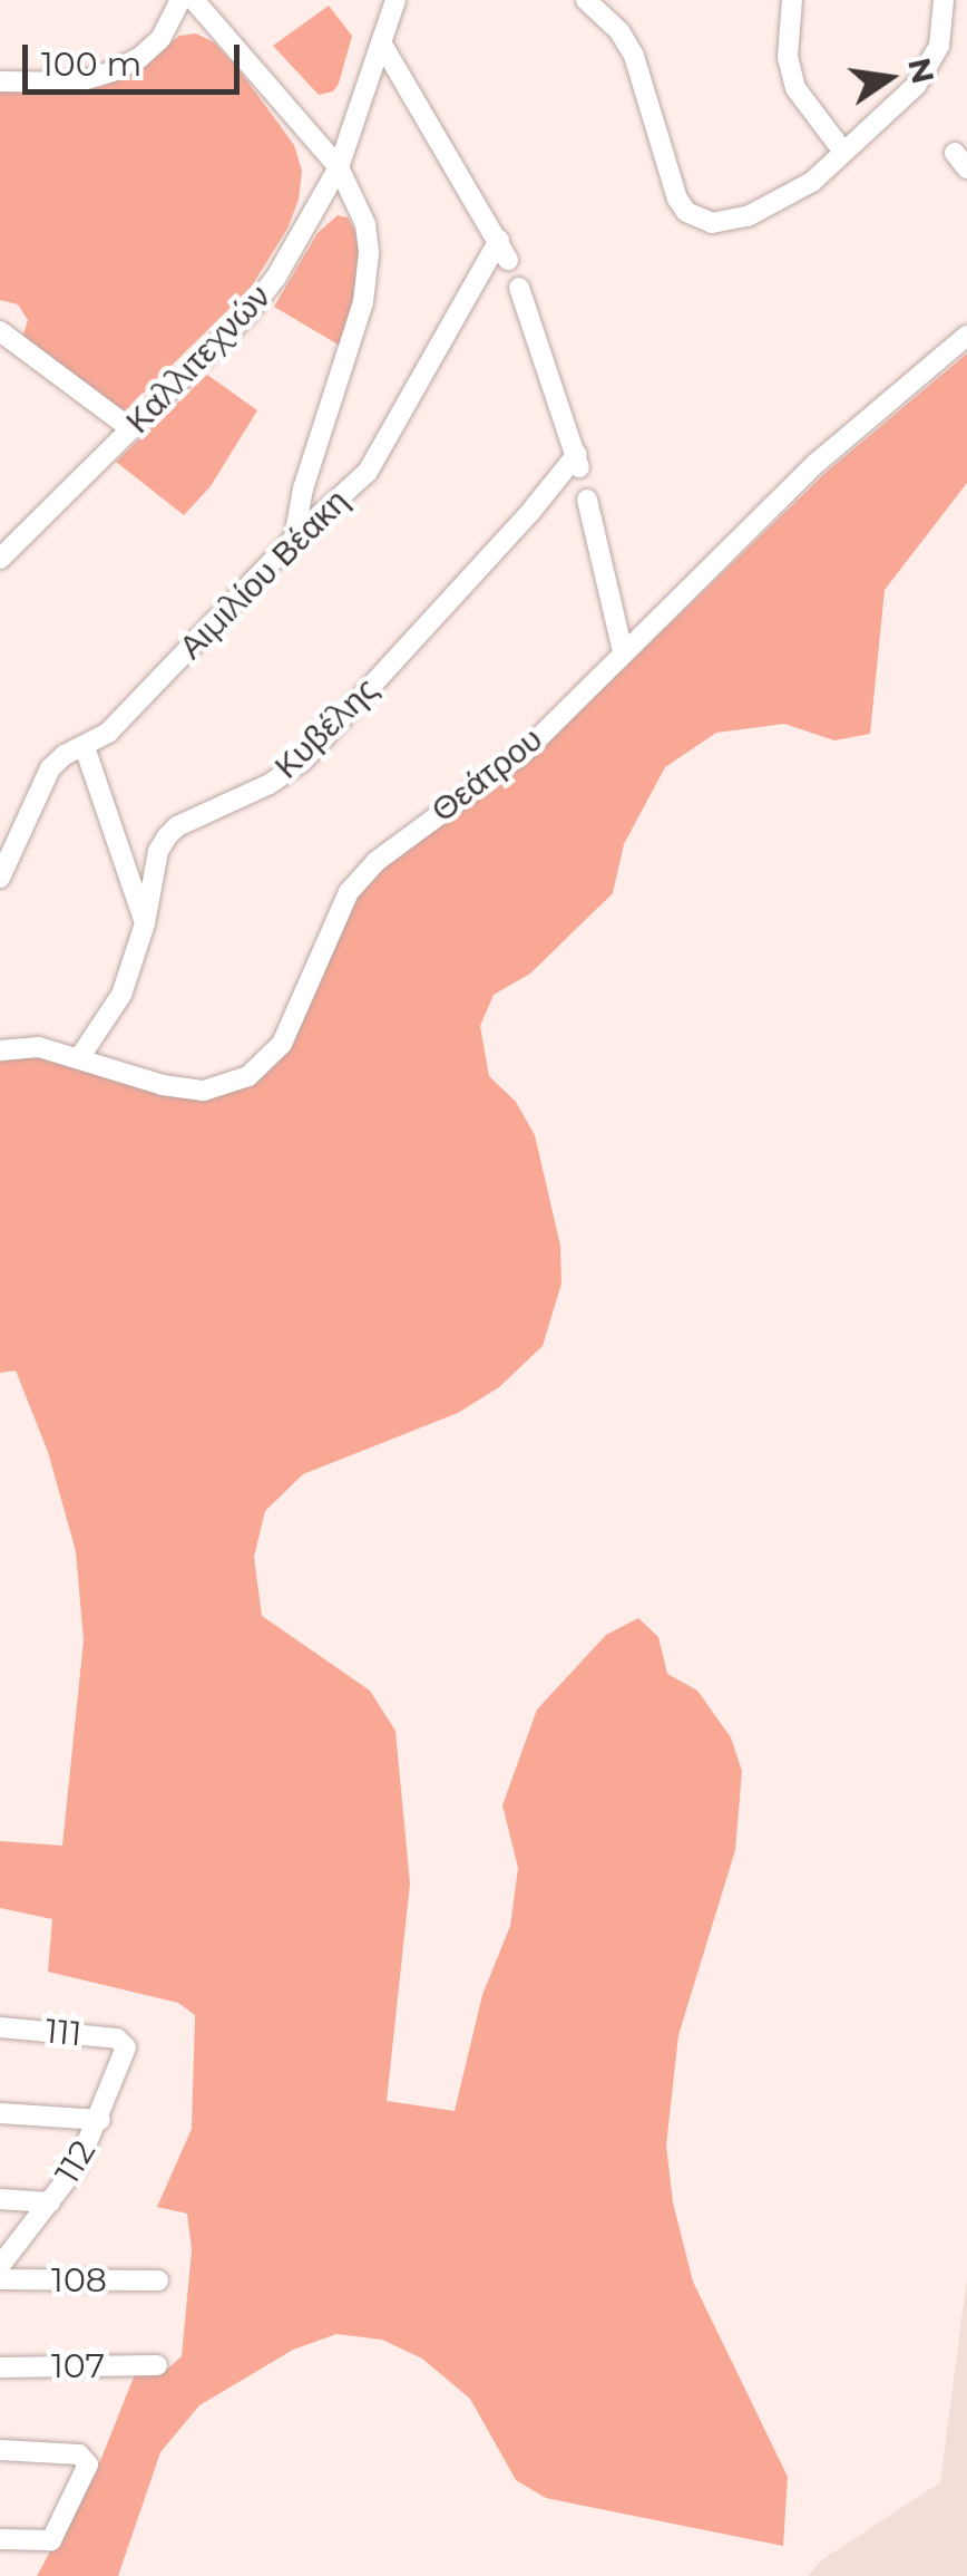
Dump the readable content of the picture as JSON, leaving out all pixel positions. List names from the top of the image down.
{
  "streets": {
    "street": [
      "Καλλιτεχνών",
      "Αιμιλίου Βέακη",
      "Κυβέλης",
      "Θεάτρου",
      "111",
      "112",
      "108",
      "107"
    ]
  },
  "crossings": [
    ["Καλλιτεχνών", "Αιμιλίου Βέακη"],
    ["Κυβέλης", "Θεάτρου"],
    ["111", "112"]
  ],
  "scale_bar": "100 m",
  "north": "right"
}
